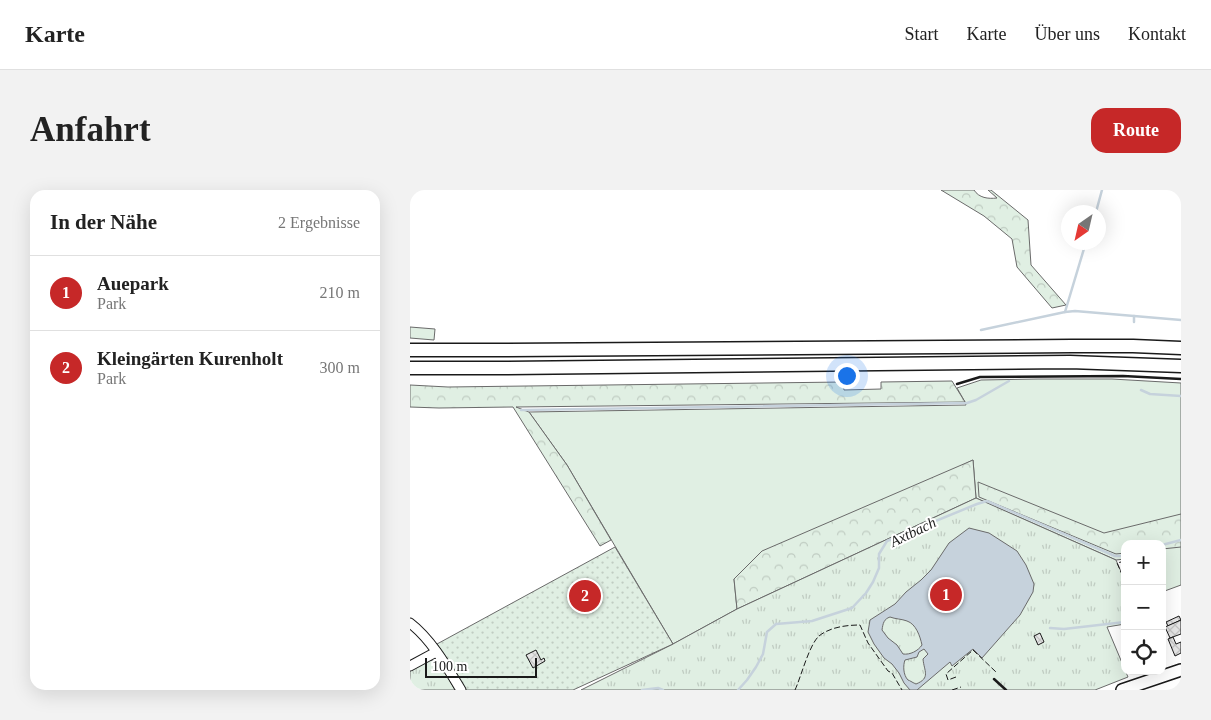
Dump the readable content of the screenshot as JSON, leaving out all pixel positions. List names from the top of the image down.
{
  "water": ["Axtbach"],
  "scale_bar": "100 m",
  "north": "bottom left",
  "page": {
    "header": "Karte",
    "nav": [
      "Start",
      "Karte",
      "Über uns",
      "Kontakt"
    ],
    "buttons": "Route",
    "title": "Anfahrt",
    "heading": ["In der Nähe", "2 Ergebnisse"],
    "list": [
      {
        "mark": "1",
        "name": "Auepark",
        "note": "Park",
        "value": "210 m"
      },
      {
        "mark": "2",
        "name": "Kleingärten Kurenholt",
        "note": "Park",
        "value": "300 m"
      }
    ],
    "map_buttons": ["+", "−"],
    "pins": ["1", "2"],
    "scale": "100 m"
  }
}
